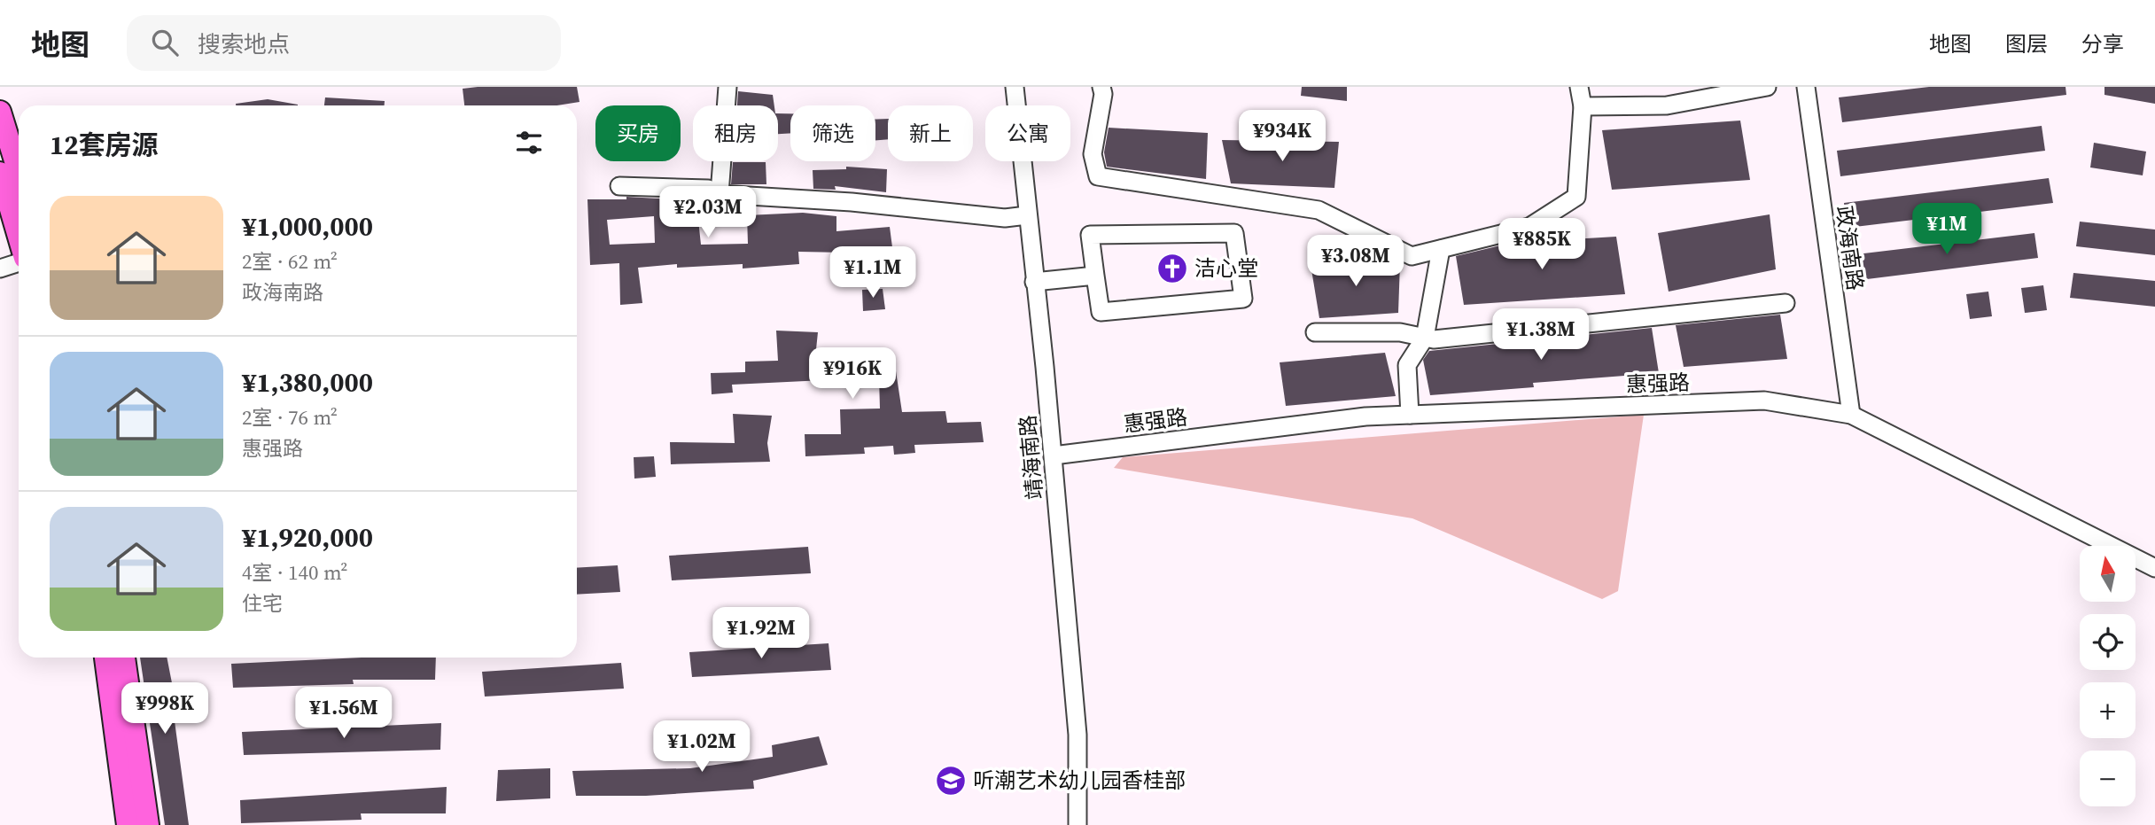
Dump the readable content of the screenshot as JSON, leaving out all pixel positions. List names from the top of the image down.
{
  "streets": {
    "street": ["政海南路", "惠强路", "靖海南路"]
  },
  "crossings": [
    ["政海南路", "惠强路"],
    ["惠强路", "靖海南路"]
  ],
  "places": {
    "church": ["洁心堂"],
    "school or university": ["听潮艺术幼儿园香桂部"]
  },
  "north": "top",
  "page": {
    "header": "地图",
    "search": "搜索地点",
    "nav": ["地图", "图层", "分享"],
    "chip": [
      "买房",
      "租房",
      "筛选",
      "新上",
      "公寓"
    ],
    "heading": "12套房源",
    "price": [
      "¥934K",
      "¥2.03M",
      "¥1M",
      "¥885K",
      "¥3.08M",
      "¥1.1M",
      "¥1.38M",
      "¥916K",
      "¥1.92M",
      "¥998K",
      "¥1.56M",
      "¥1.02M"
    ],
    "list": [
      {
        "name": "¥1,000,000",
        "note": "2室 · 62 m² · 政海南路"
      },
      {
        "name": "¥1,380,000",
        "note": "2室 · 76 m² · 惠强路"
      },
      {
        "name": "¥1,920,000",
        "note": "4室 · 140 m² · 住宅"
      }
    ],
    "map_buttons": ["+", "−"]
  }
}
